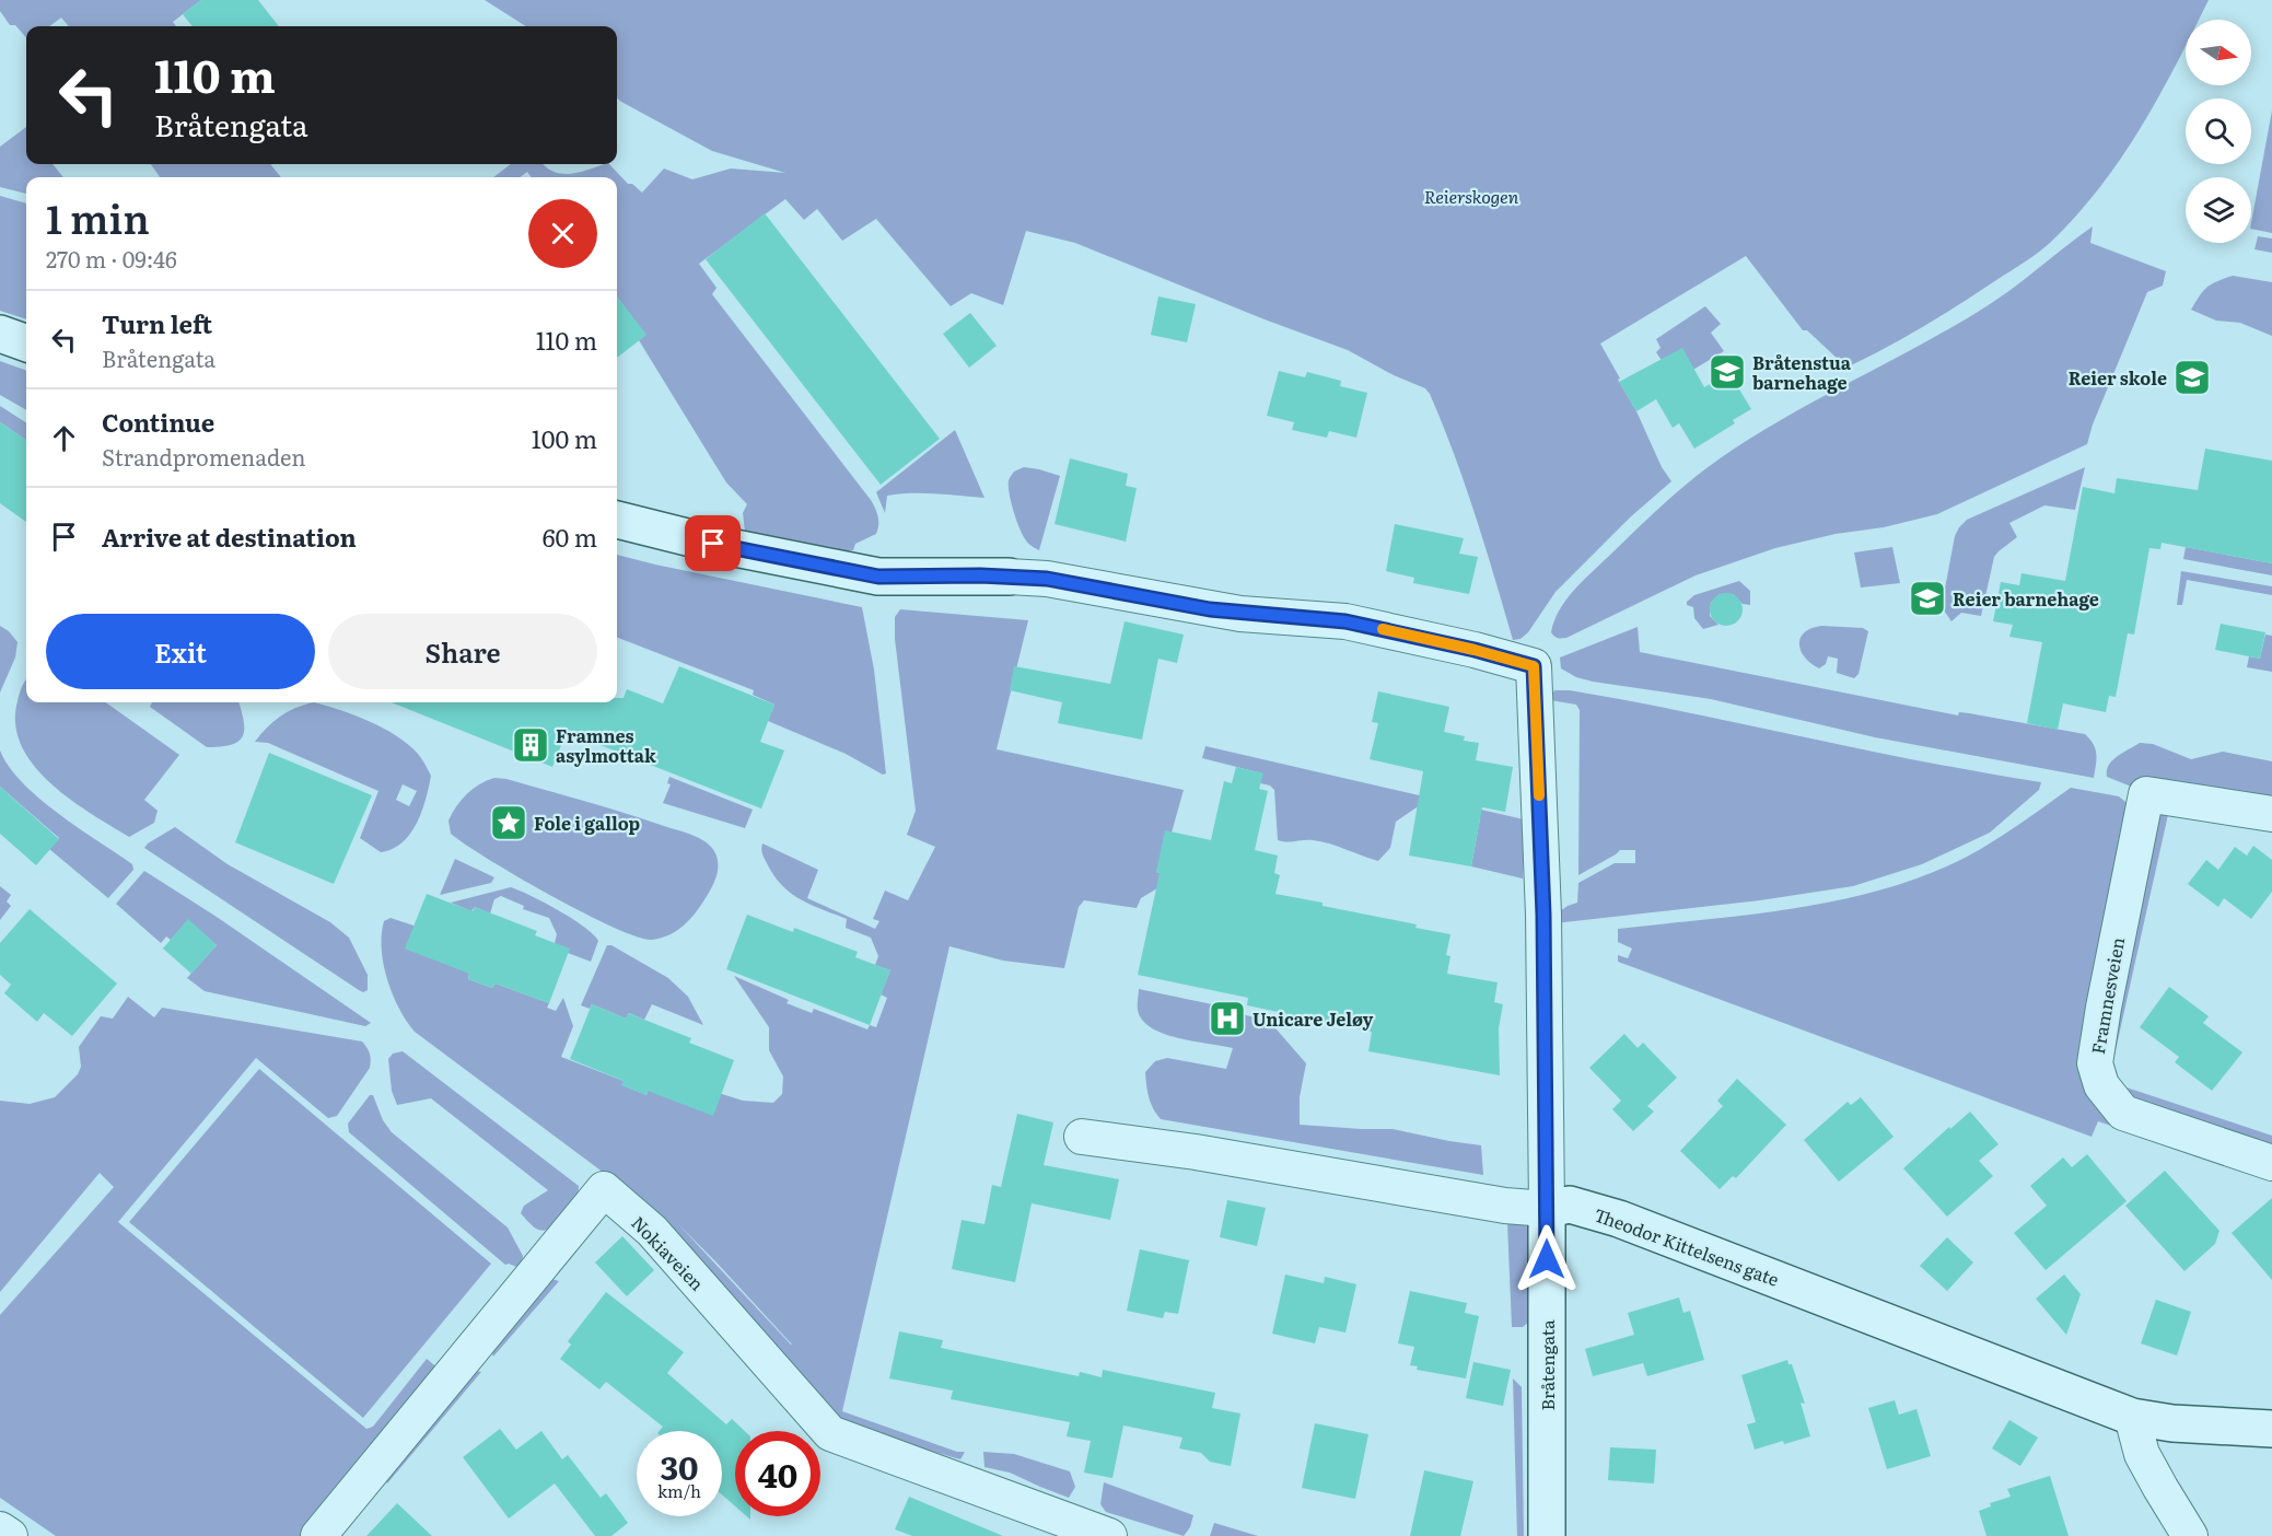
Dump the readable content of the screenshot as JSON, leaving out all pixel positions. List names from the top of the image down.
{
  "streets": {
    "street": [
      "Framnesveien",
      "Theodor Kittelsens gate",
      "Nokiaveien",
      "Bråtengata"
    ]
  },
  "crossings": [
    ["Theodor Kittelsens gate", "Bråtengata"]
  ],
  "parks": ["Reierskogen"],
  "places": {
    "school or university": ["Bråtenstua barnehage", "Reier skole", "Reier barnehage"],
    "building": ["Framnes asylmottak"],
    "place": ["Fole i gallop"],
    "hospital": ["Unicare Jeløy"]
  },
  "north": "right",
  "page": {
    "turn": ["110 m", "Bråtengata"],
    "heading": ["1 min", "270 m · 09:46"],
    "list": [
      {
        "name": "Turn left",
        "note": "Bråtengata",
        "value": "110 m"
      },
      {
        "name": "Continue",
        "note": "Strandpromenaden",
        "value": "100 m"
      },
      {
        "name": "Arrive at destination",
        "value": "60 m"
      }
    ],
    "buttons": ["Exit", "Share"],
    "speed": "30 km/h",
    "limit": "40"
  }
}
